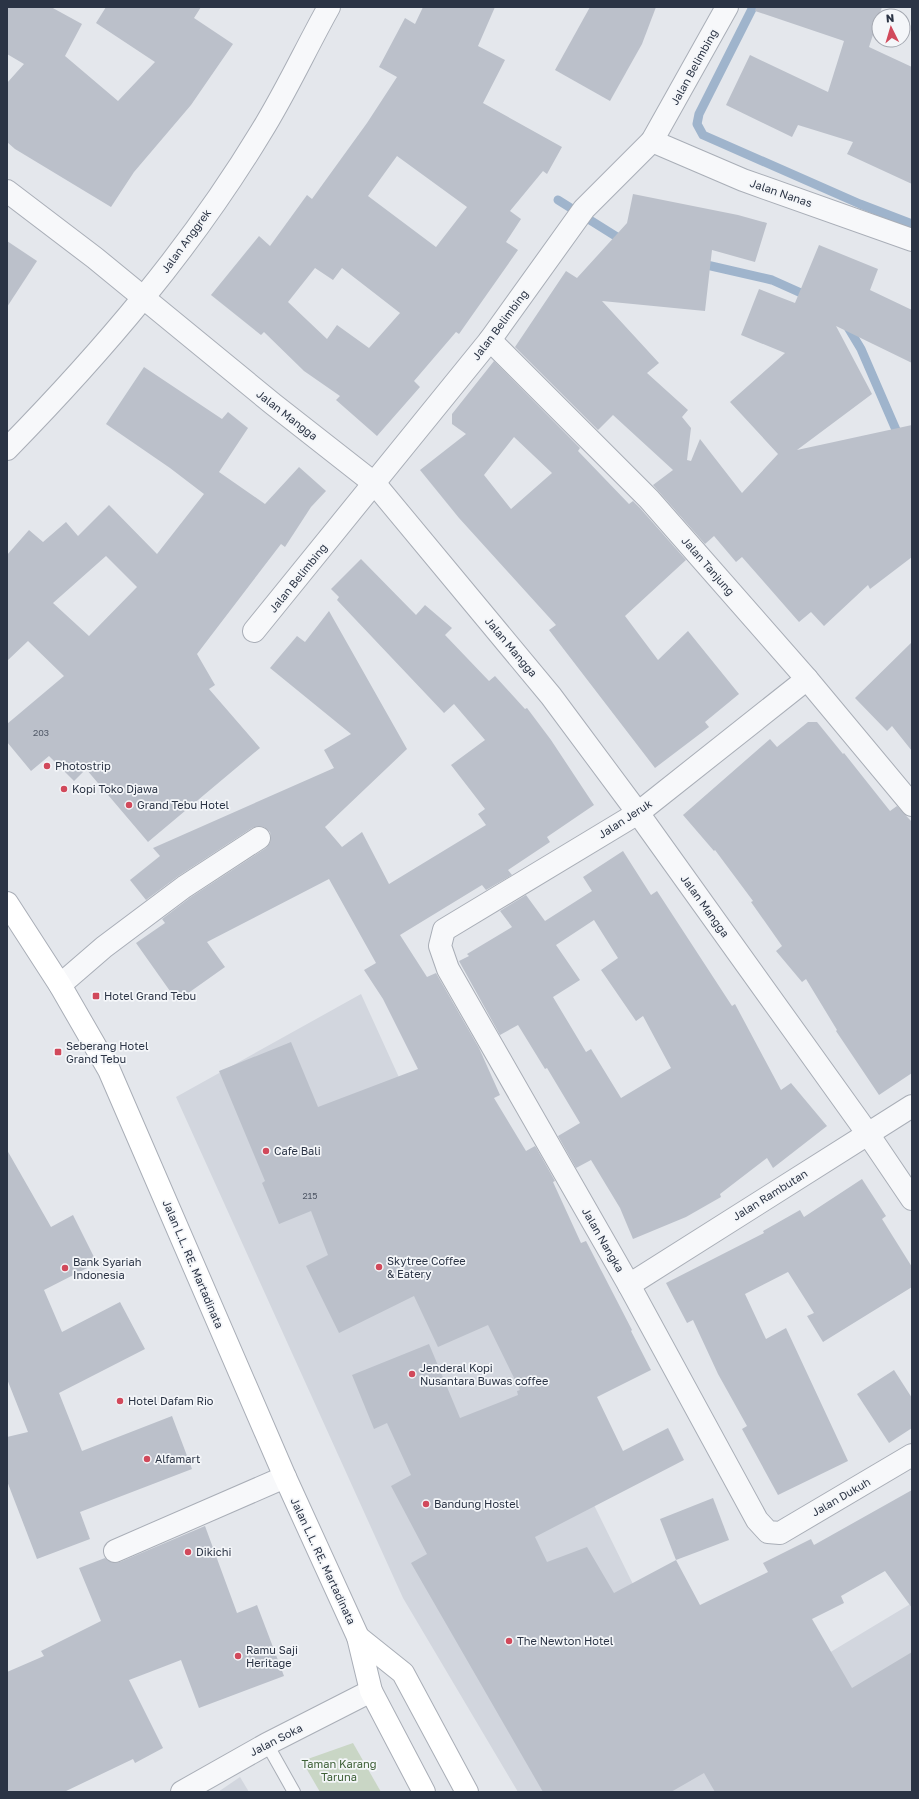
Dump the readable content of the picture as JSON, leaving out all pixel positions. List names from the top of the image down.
{
  "streets": {
    "main road": ["Jalan L.L. RE. Martadinata"],
    "street": [
      "Jalan Belimbing",
      "Jalan Nanas",
      "Jalan Anggrek",
      "Jalan Mangga",
      "Jalan Tanjung",
      "Jalan Jeruk",
      "Jalan Rambutan",
      "Jalan Nangka",
      "Jalan Dukuh",
      "Jalan Soka"
    ]
  },
  "crossings": [
    ["Jalan Belimbing", "Jalan Nanas"],
    ["Jalan Belimbing", "Jalan Mangga"],
    ["Jalan Belimbing", "Jalan Tanjung"],
    ["Jalan Anggrek", "Jalan Mangga"],
    ["Jalan Mangga", "Jalan Jeruk"],
    ["Jalan Mangga", "Jalan Rambutan"],
    ["Jalan Tanjung", "Jalan Jeruk"],
    ["Jalan Jeruk", "Jalan Nangka"],
    ["Jalan Rambutan", "Jalan Nangka"],
    ["Jalan Nangka", "Jalan Dukuh"],
    ["Jalan L.L. RE. Martadinata", "Jalan Soka"]
  ],
  "parks": ["Taman Karang Taruna"],
  "places": {
    "other": [
      "Photostrip",
      "Kopi Toko Djawa",
      "Grand Tebu Hotel",
      "Cafe Bali",
      "Skytree Coffee & Eatery",
      "Bank Syariah Indonesia",
      "Jenderal Kopi Nusantara Buwas coffee",
      "Hotel Dafam Rio",
      "Alfamart",
      "Bandung Hostel",
      "Dikichi",
      "The Newton Hotel",
      "Ramu Saji Heritage"
    ],
    "transit": ["Hotel Grand Tebu", "Seberang Hotel Grand Tebu"]
  },
  "house_numbers": ["203", "215"],
  "north": "top"
}
